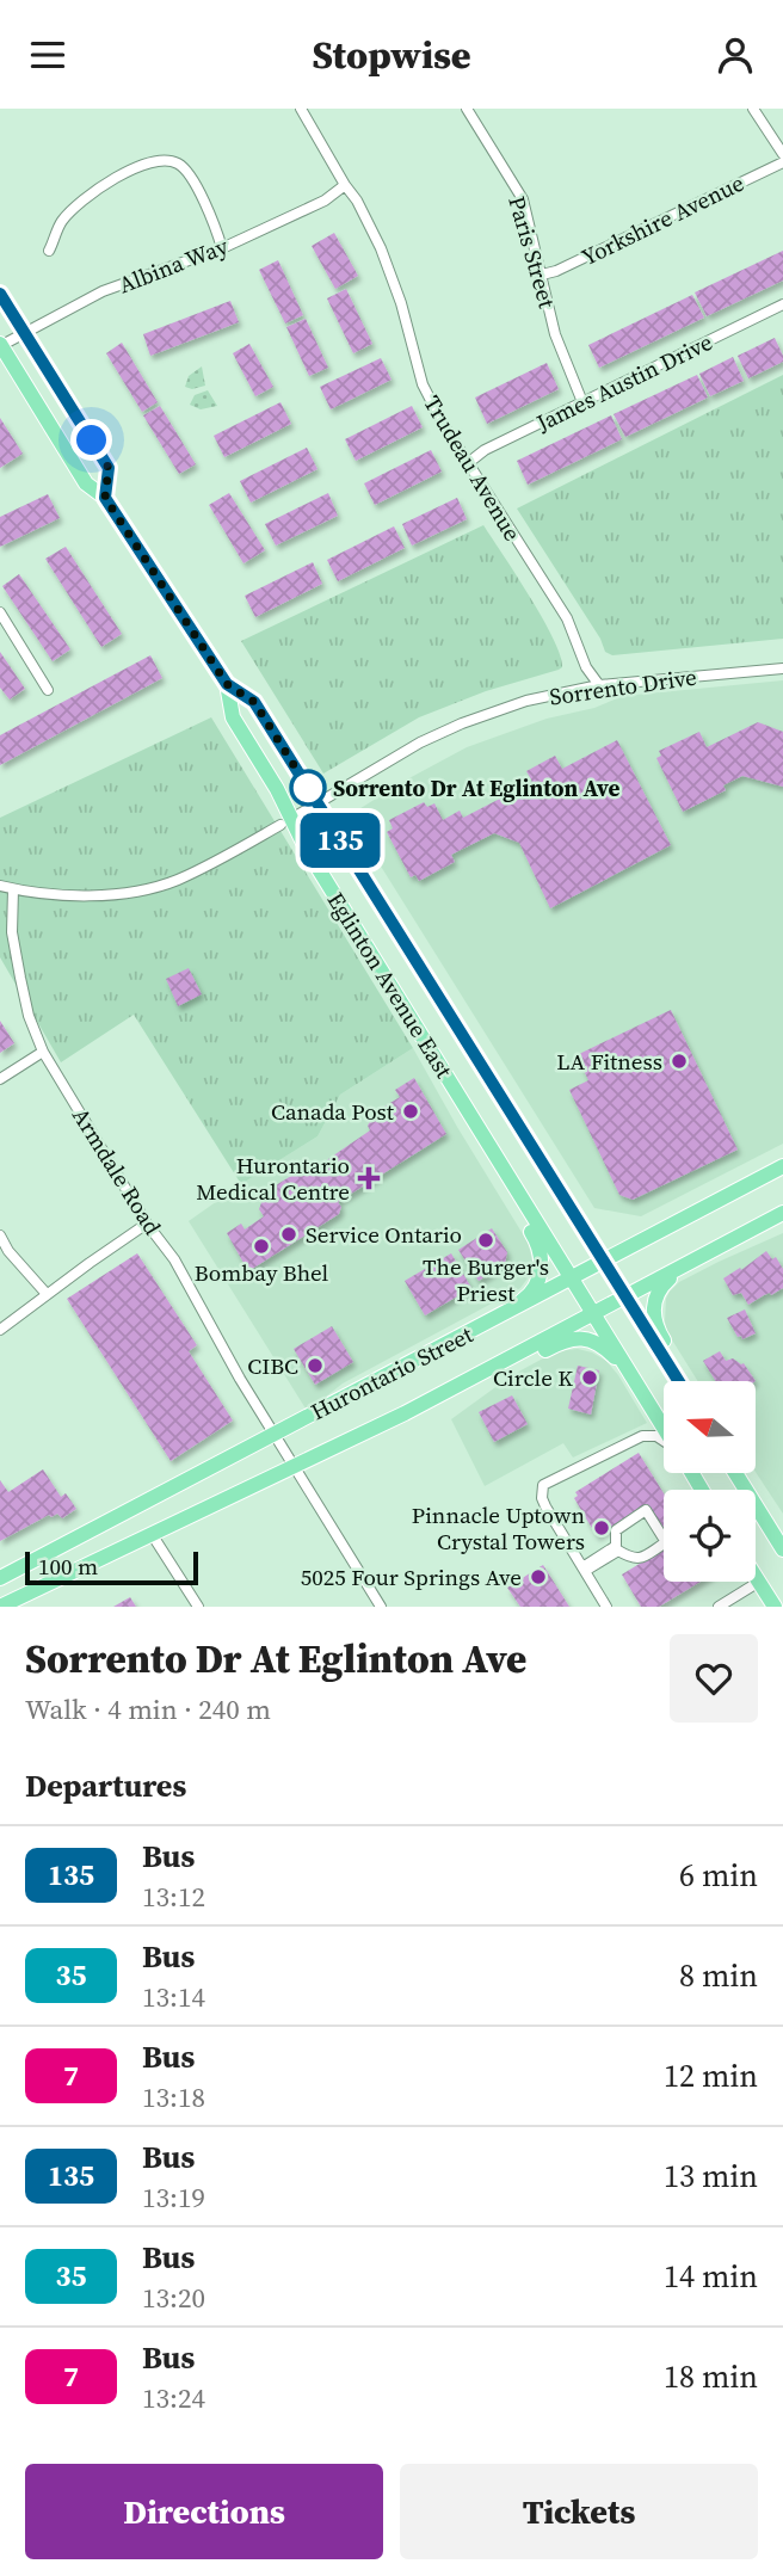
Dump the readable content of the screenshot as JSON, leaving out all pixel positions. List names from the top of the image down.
{
  "streets": {
    "main road": ["Eglinton Avenue East", "Hurontario Street"],
    "street": [
      "Yorkshire Avenue",
      "Paris Street",
      "Albina Way",
      "James Austin Drive",
      "Trudeau Avenue",
      "Sorrento Drive",
      "Armdale Road"
    ]
  },
  "crossings": [
    ["Yorkshire Avenue", "Paris Street"],
    ["Paris Street", "James Austin Drive"],
    ["Albina Way", "Trudeau Avenue"],
    ["Albina Way", "Eglinton Avenue East"],
    ["James Austin Drive", "Trudeau Avenue"],
    ["Trudeau Avenue", "Sorrento Drive"],
    ["Sorrento Drive", "Eglinton Avenue East"],
    ["Sorrento Drive", "Armdale Road"],
    ["Eglinton Avenue East", "Hurontario Street"],
    ["Armdale Road", "Hurontario Street"]
  ],
  "places": {
    "other": [
      "Sorrento Dr At Eglinton Ave",
      "LA Fitness",
      "Canada Post",
      "Service Ontario",
      "The Burger's Priest",
      "Bombay Bhel",
      "CIBC",
      "Circle K",
      "Pinnacle Uptown Crystal Towers",
      "5025 Four Springs Ave"
    ],
    "health": ["Hurontario Medical Centre"]
  },
  "lines": ["bus line 135"],
  "scale_bar": "100 m",
  "north": "left",
  "page": {
    "header": "Stopwise",
    "on_map": "135",
    "scale": "100 m",
    "heading": [
      ["Sorrento Dr At Eglinton Ave", "Walk · 4 min · 240 m"],
      "Departures"
    ],
    "list": [
      {
        "mark": "135",
        "name": "Bus",
        "note": "13:12",
        "value": "6 min"
      },
      {
        "mark": "35",
        "name": "Bus",
        "note": "13:14",
        "value": "8 min"
      },
      {
        "mark": "7",
        "name": "Bus",
        "note": "13:18",
        "value": "12 min"
      },
      {
        "mark": "135",
        "name": "Bus",
        "note": "13:19",
        "value": "13 min"
      },
      {
        "mark": "35",
        "name": "Bus",
        "note": "13:20",
        "value": "14 min"
      },
      {
        "mark": "7",
        "name": "Bus",
        "note": "13:24",
        "value": "18 min"
      }
    ],
    "buttons": ["Directions", "Tickets"]
  }
}
